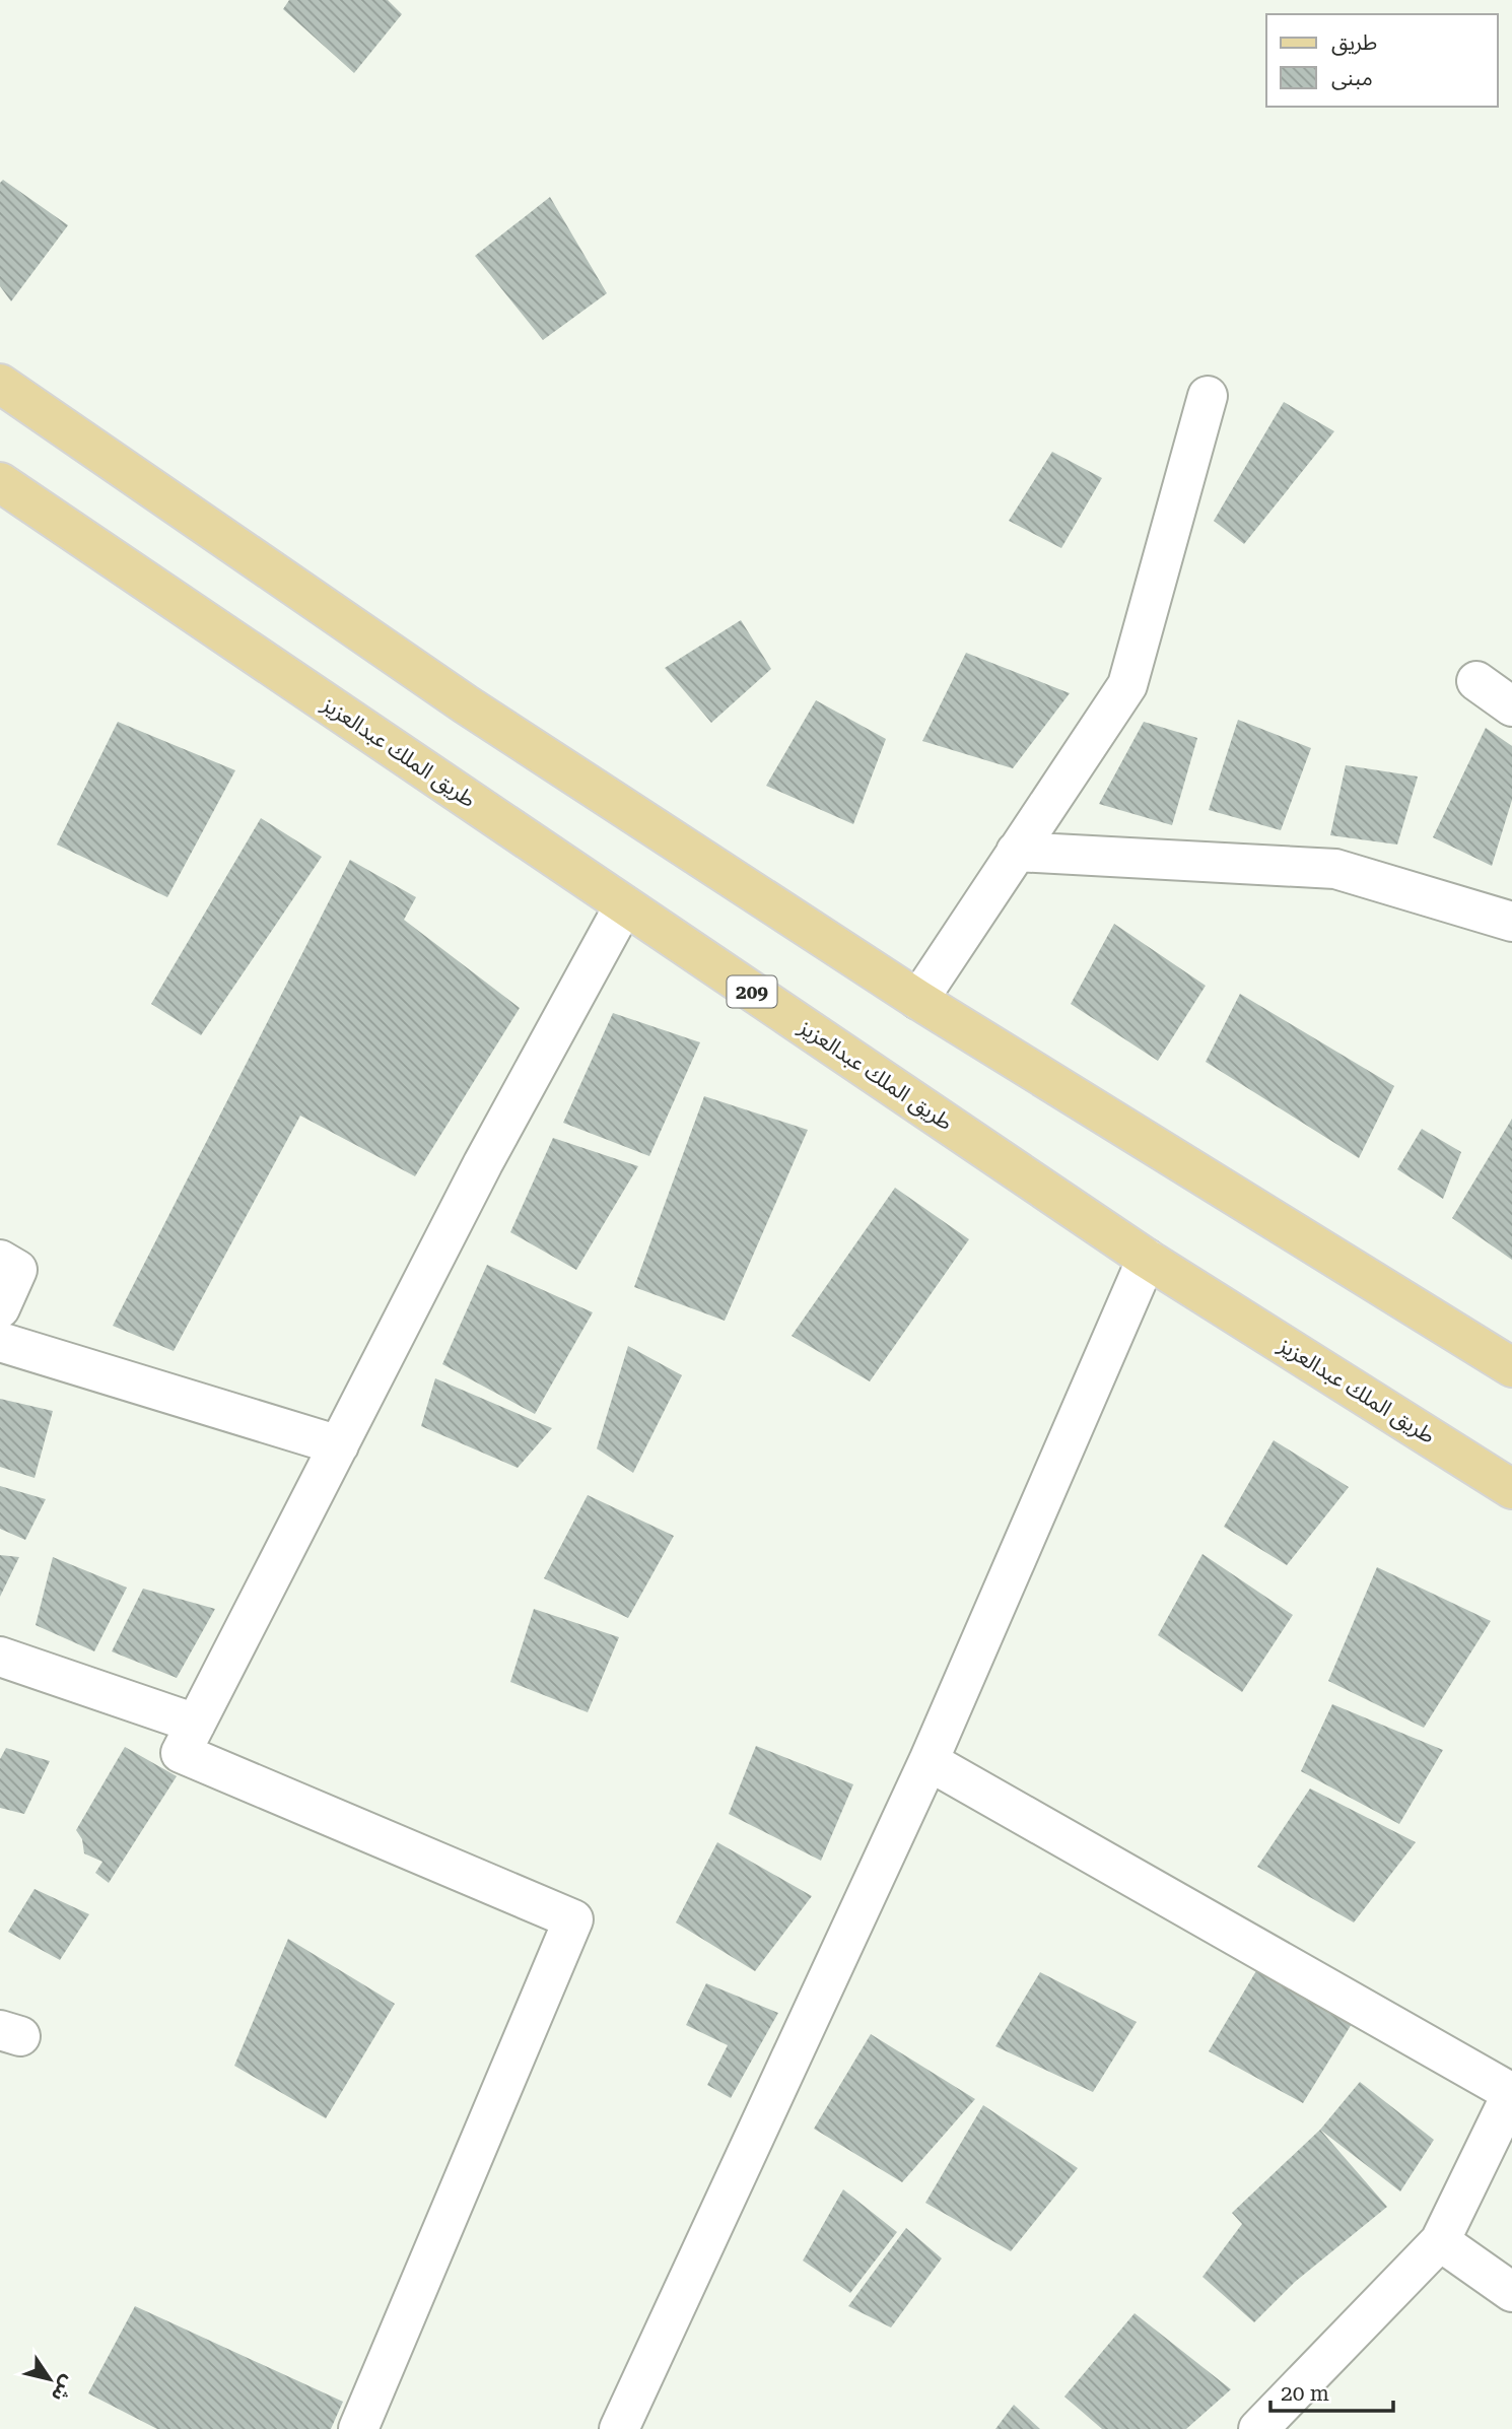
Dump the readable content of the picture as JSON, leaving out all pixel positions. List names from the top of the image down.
{
  "streets": {
    "main road": ["طريق الملك عبدالعزيز", "209"]
  },
  "legend": ["طريق", "مبنى"],
  "scale_bar": "20 m",
  "north": "bottom right"
}
